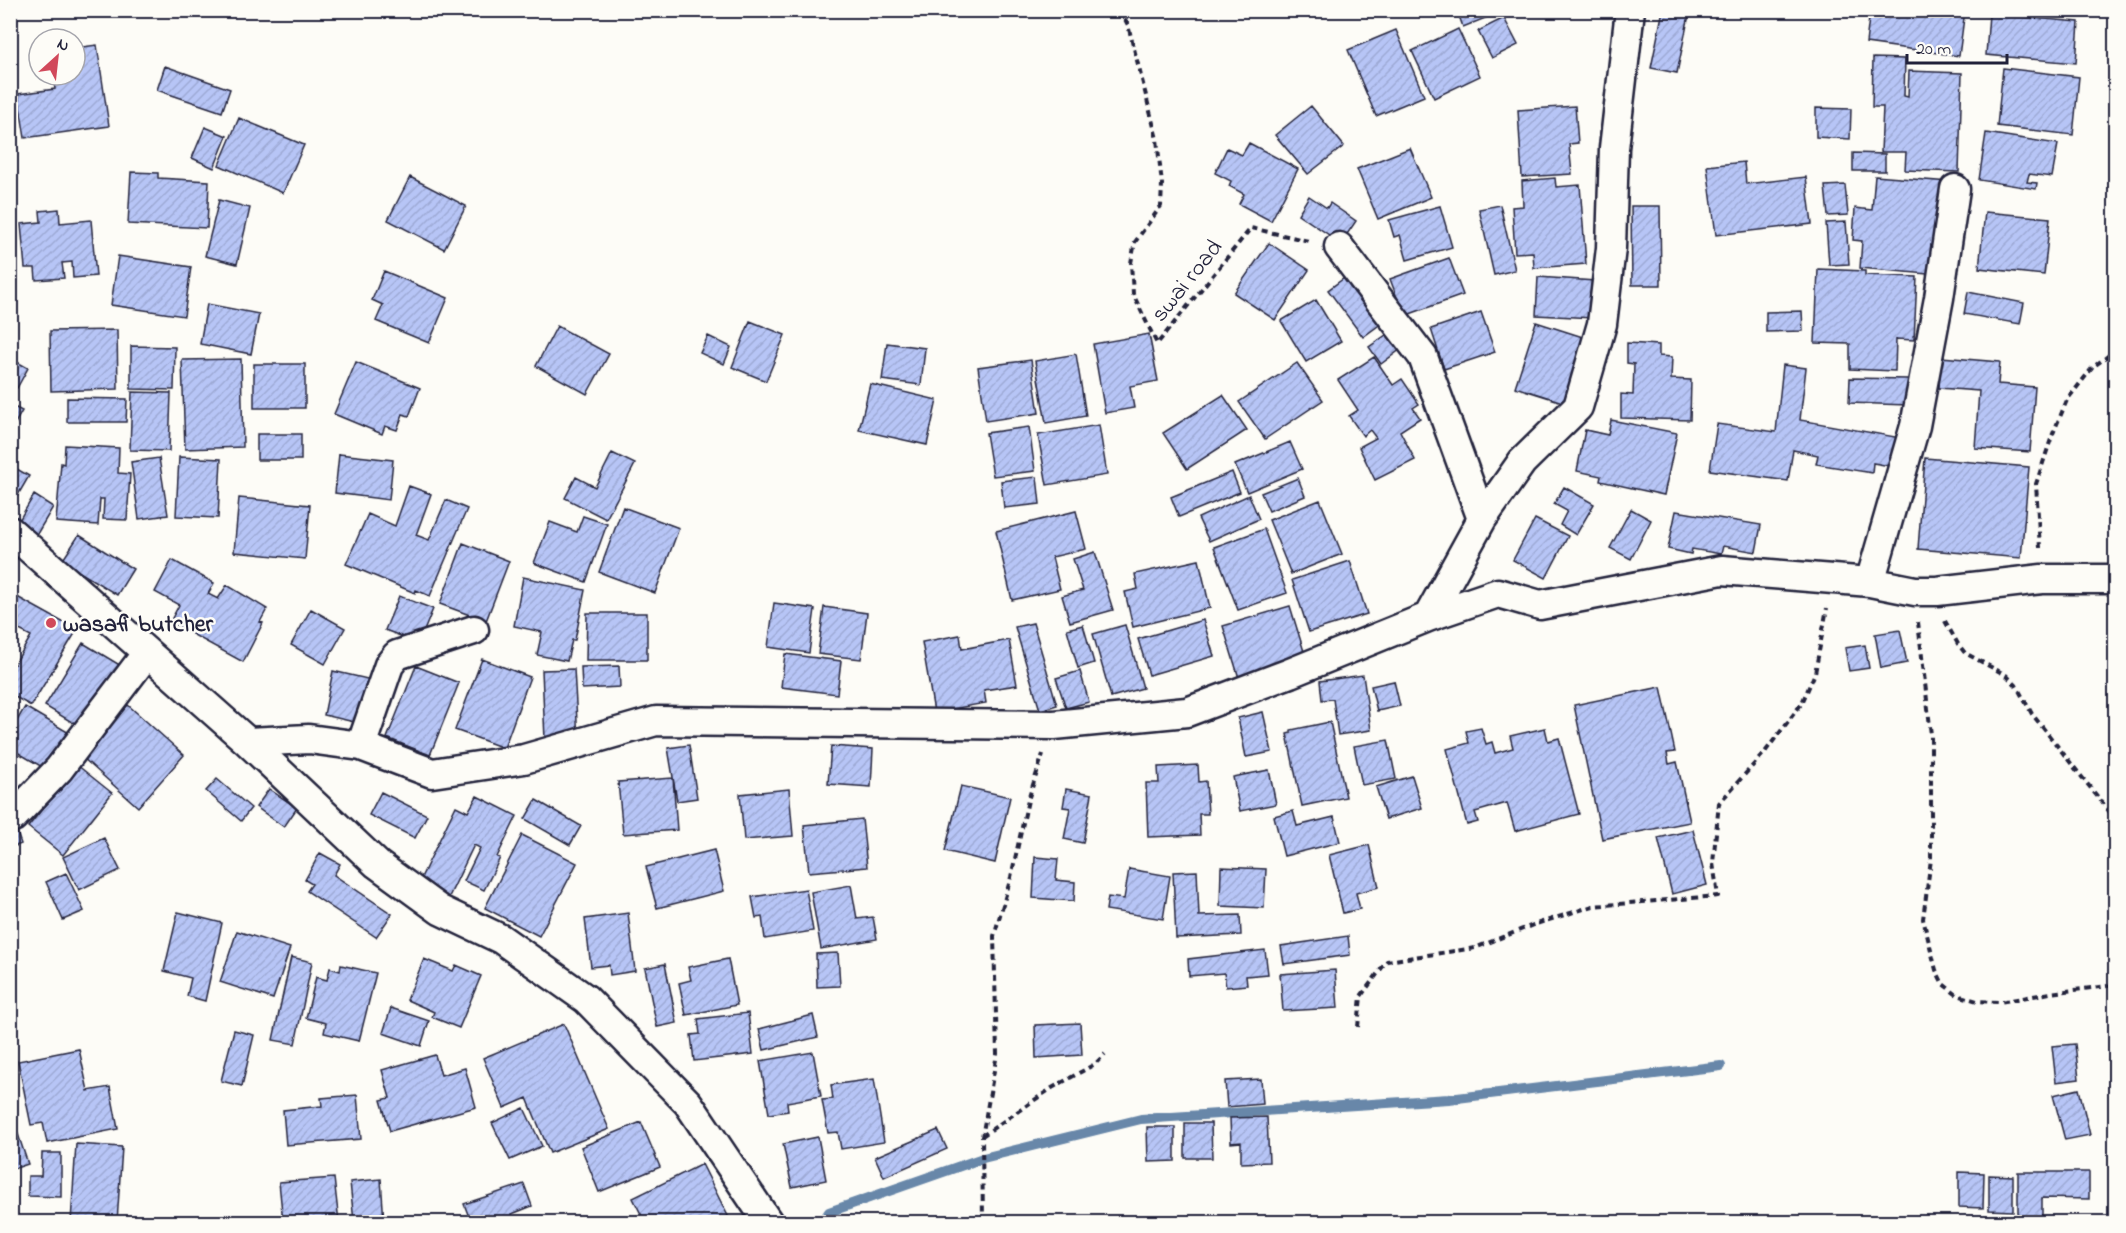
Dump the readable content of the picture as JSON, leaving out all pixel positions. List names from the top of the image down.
{
  "streets": {
    "path": ["swai road"]
  },
  "places": ["wasafi butcher"],
  "scale_bar": "20 m",
  "north": "top right"
}
